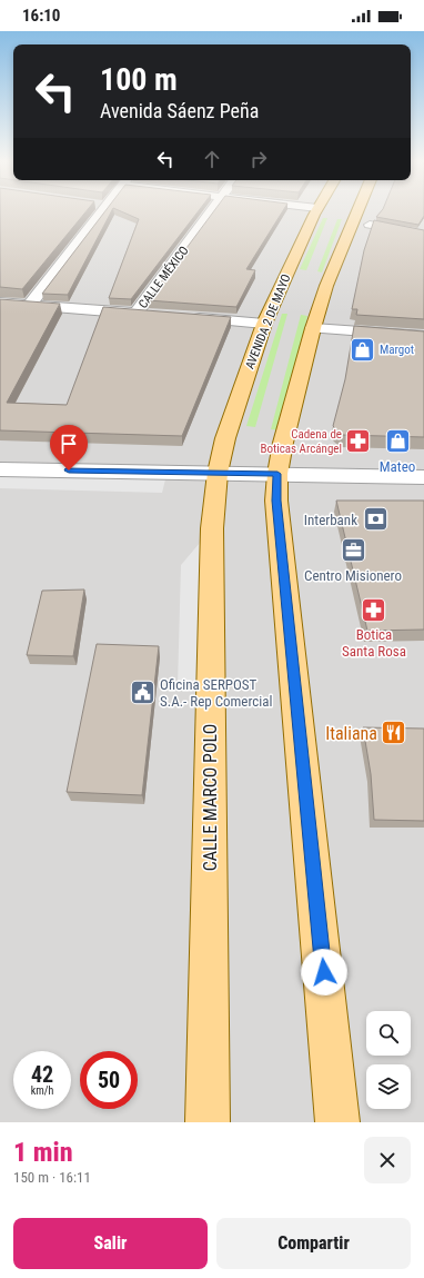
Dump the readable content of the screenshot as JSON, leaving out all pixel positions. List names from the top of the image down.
{
  "streets": {
    "main road": ["AVENIDA 2 DE MAYO", "CALLE MARCO POLO"],
    "street": ["CALLE MÉXICO"]
  },
  "crossings": [
    ["AVENIDA 2 DE MAYO", "CALLE MARCO POLO"]
  ],
  "places": {
    "shop": ["Margot", "Mateo"],
    "pharmacy": ["Cadena de Boticas Arcángel", "Botica Santa Rosa"],
    "bank": ["Interbank"],
    "office": ["Centro Misionero"],
    "public building": ["Oficina SERPOST S.A.- Rep Comercial"],
    "restaurant": ["Italiana"]
  },
  "page": {
    "status": "16:10",
    "turn": ["100 m", "Avenida Sáenz Peña"],
    "speed": "42 km/h",
    "limit": "50",
    "heading": ["1 min", "150 m · 16:11"],
    "buttons": ["Salir", "Compartir"]
  }
}
